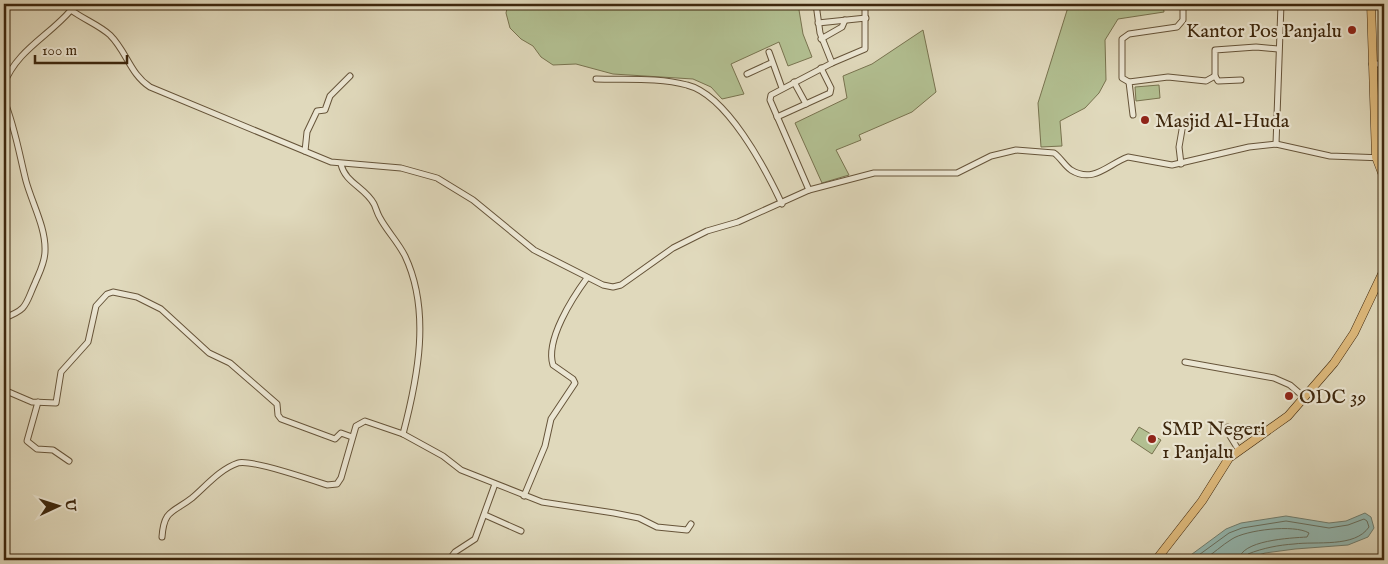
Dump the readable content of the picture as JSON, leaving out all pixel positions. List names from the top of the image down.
{
  "places": [
    "Kantor Pos Panjalu",
    "Masjid Al-Huda",
    "ODC 39",
    "SMP Negeri 1 Panjalu"
  ],
  "scale_bar": "100 m",
  "north": "right"
}
